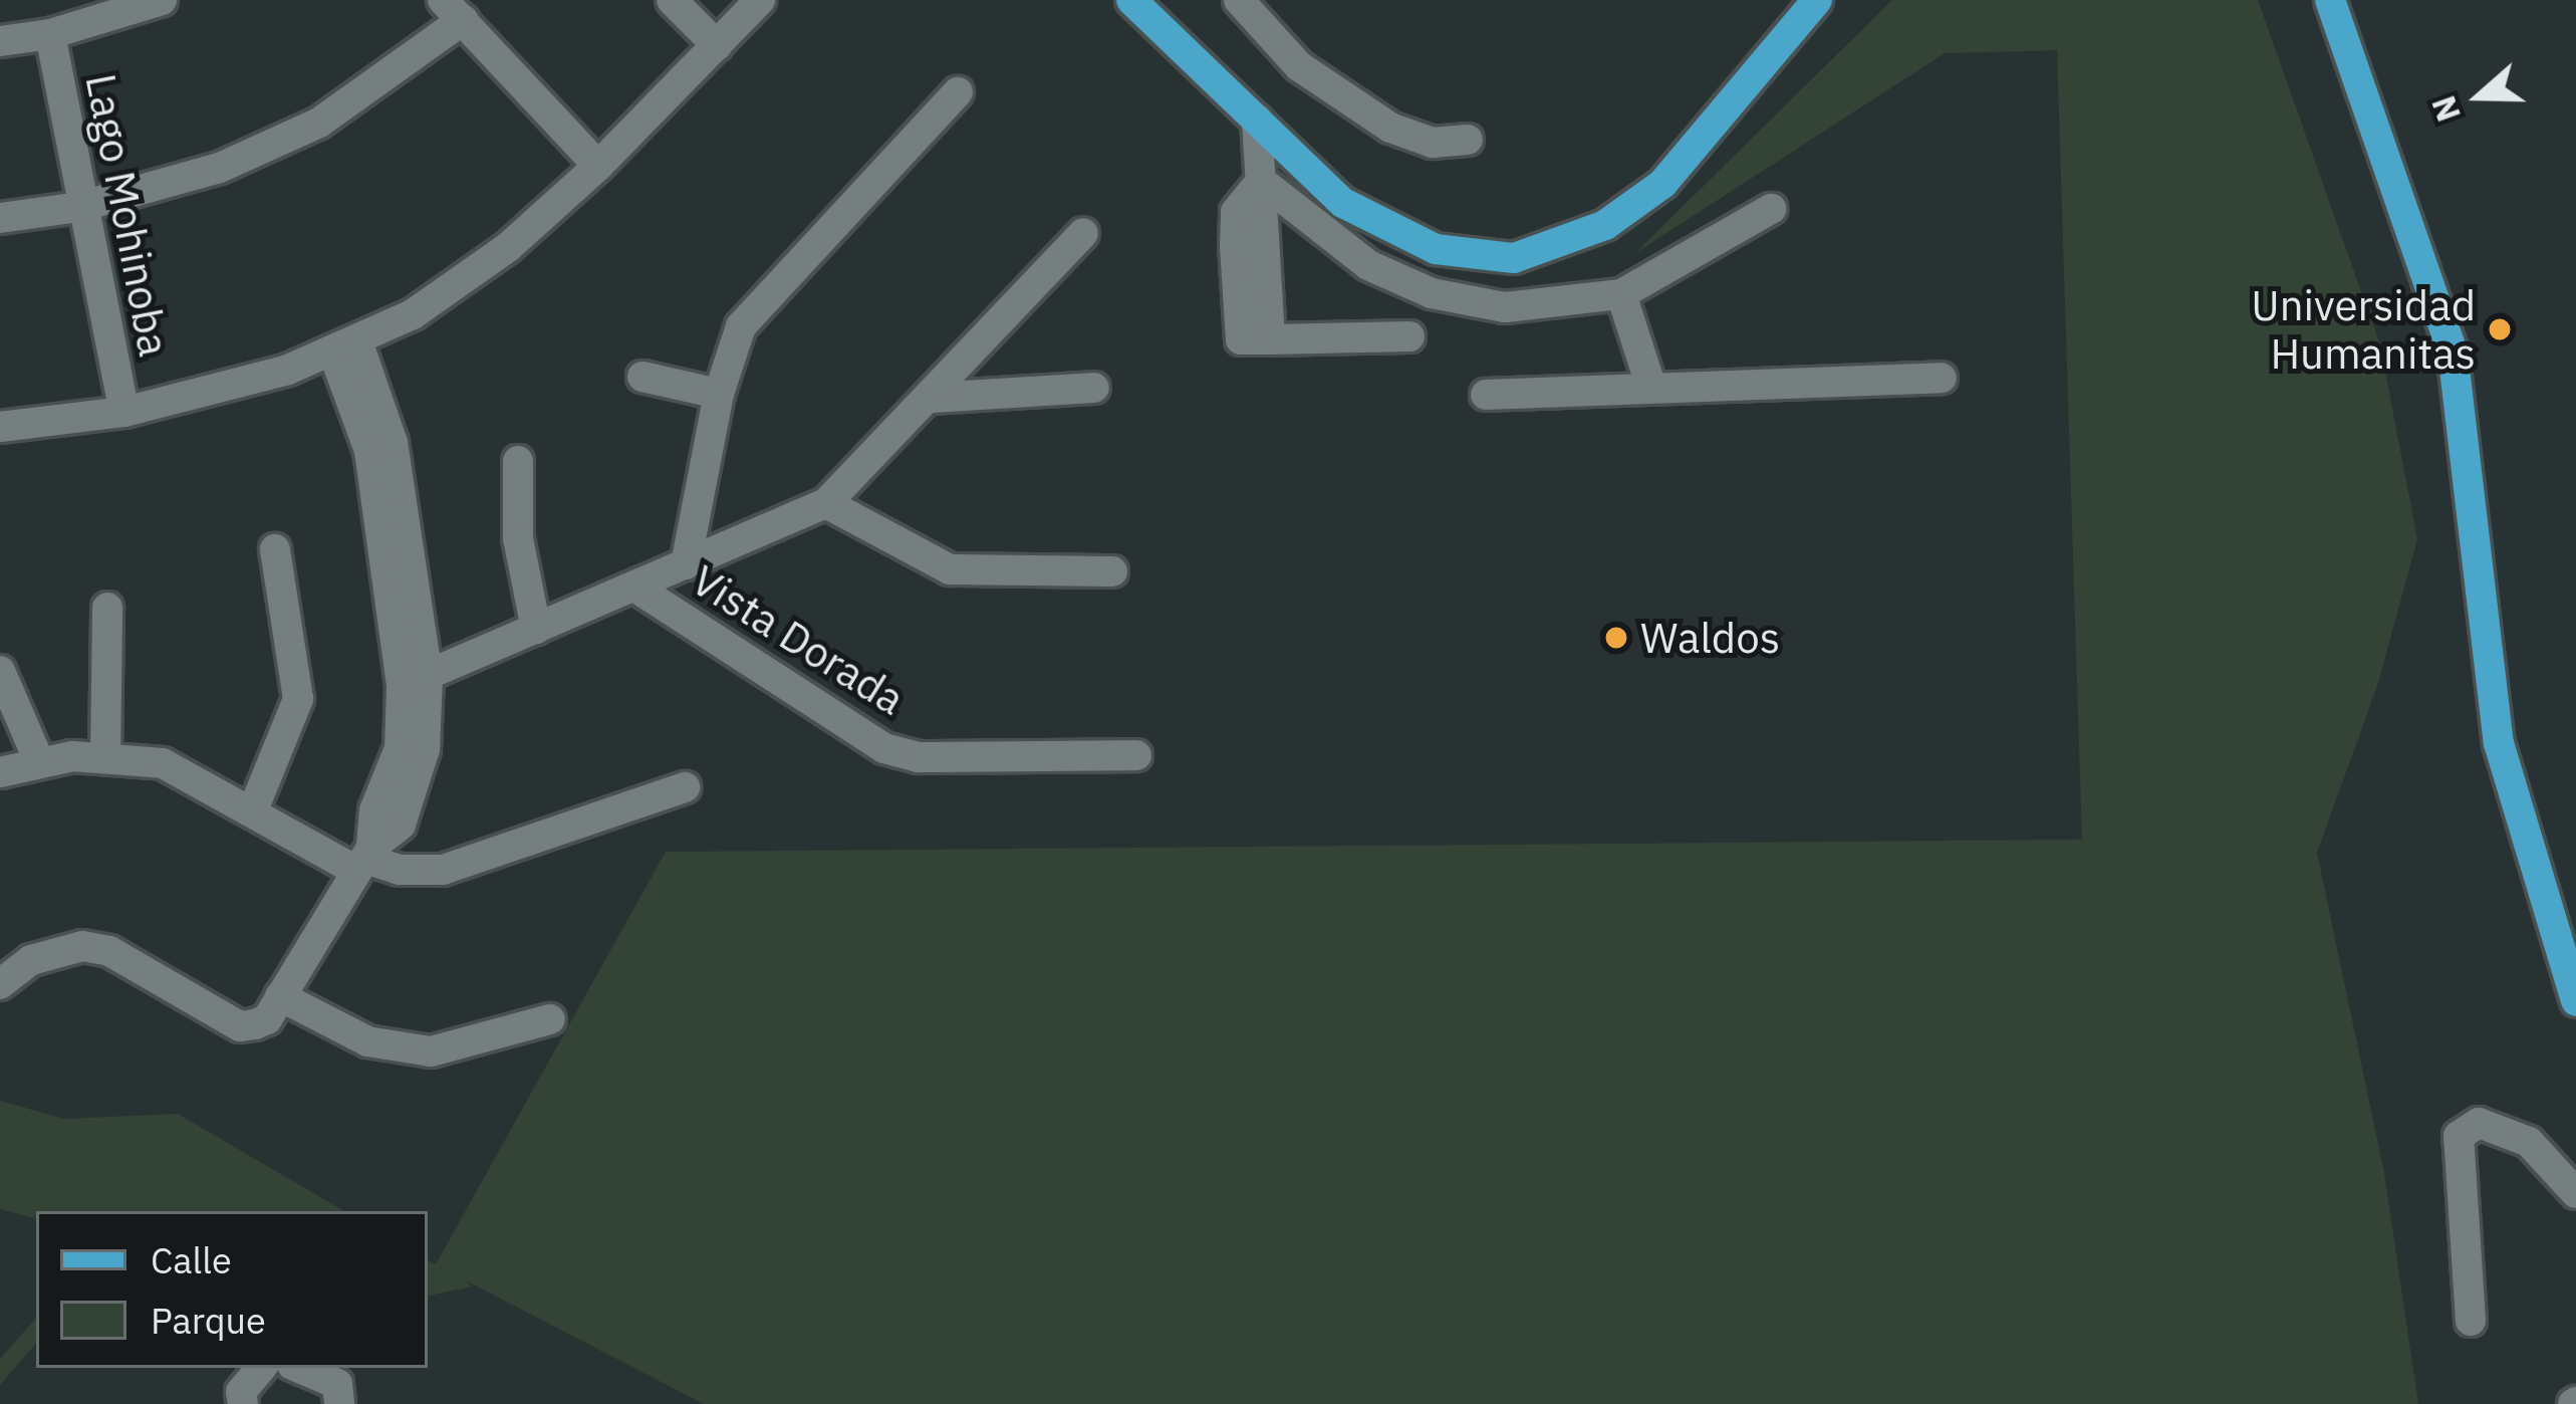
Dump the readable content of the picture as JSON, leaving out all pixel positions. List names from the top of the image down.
{
  "streets": {
    "street": ["Lago Mohinoba", "Vista Dorada"]
  },
  "places": ["Universidad Humanitas", "Waldos"],
  "legend": ["Calle", "Parque"],
  "north": "left"
}
